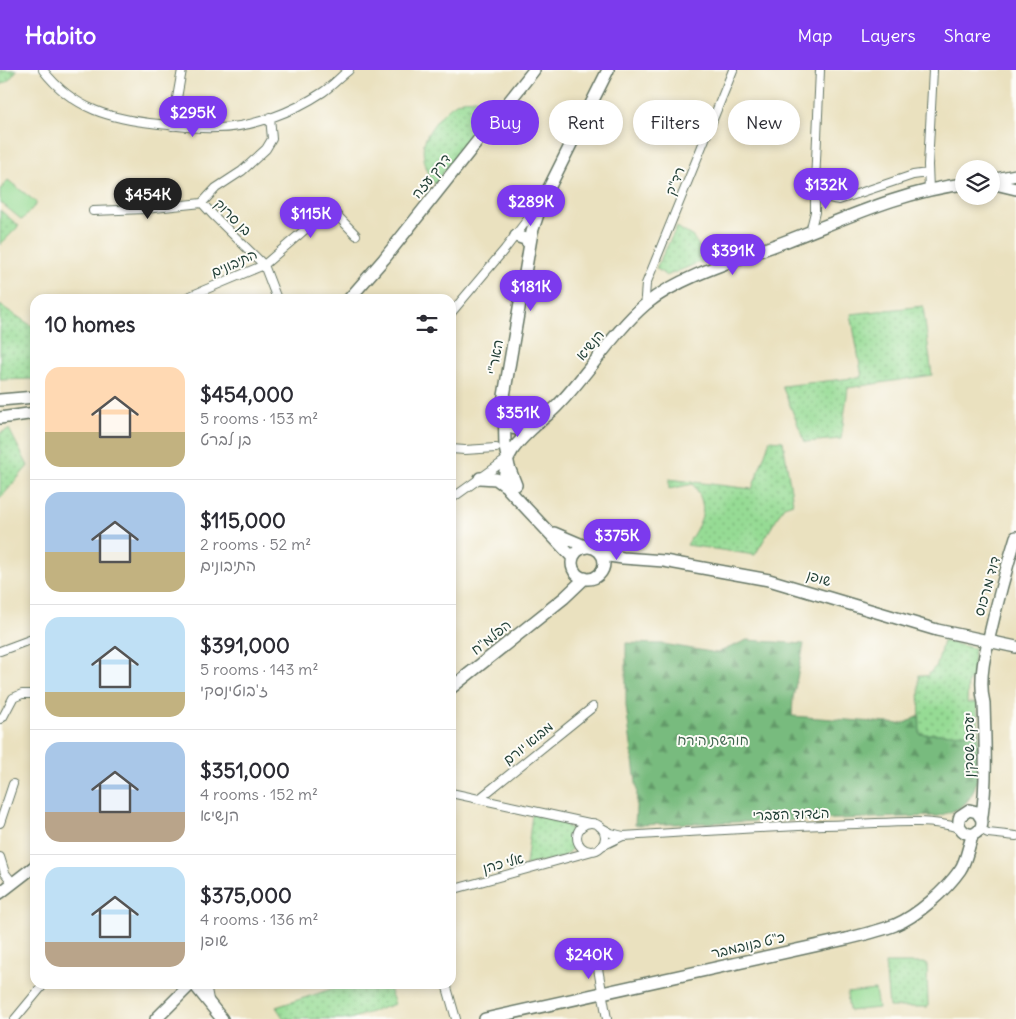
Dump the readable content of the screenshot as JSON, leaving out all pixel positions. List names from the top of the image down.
{
  "streets": {
    "street": [
      "דרך עזה",
      "רד\"ק",
      "בן סרוק",
      "התיבונים",
      "הנשיא",
      "האר\"י",
      "שופן",
      "דוד מרכוס",
      "הפלמ\"ח",
      "מבוא יורם",
      "יעקב שסקין",
      "הגדוד העברי",
      "אלי כהן",
      "כ\"ט בנובמבר"
    ]
  },
  "crossings": [
    ["רד\"ק", "הנשיא"],
    ["בן סרוק", "התיבונים"],
    ["הנשיא", "האר\"י"],
    ["שופן", "דוד מרכוס"],
    ["שופן", "הפלמ\"ח"],
    ["שופן", "יעקב שסקין"],
    ["דוד מרכוס", "יעקב שסקין"],
    ["יעקב שסקין", "הגדוד העברי"],
    ["יעקב שסקין", "כ\"ט בנובמבר"],
    ["הגדוד העברי", "אלי כהן"],
    ["הגדוד העברי", "כ\"ט בנובמבר"]
  ],
  "parks": ["חורשת הירח"],
  "page": {
    "header": "Habito",
    "nav": ["Map", "Layers", "Share"],
    "price": [
      "$295K",
      "$132K",
      "$454K",
      "$289K",
      "$115K",
      "$391K",
      "$181K",
      "$351K",
      "$375K",
      "$240K"
    ],
    "chip": [
      "Buy",
      "Rent",
      "Filters",
      "New"
    ],
    "heading": "10 homes",
    "list": [
      {
        "name": "$454,000",
        "note": "5 rooms · 153 m² · בן לברט"
      },
      {
        "name": "$115,000",
        "note": "2 rooms · 52 m² · התיבונים"
      },
      {
        "name": "$391,000",
        "note": "5 rooms · 143 m² · ז'בוטינסקי"
      },
      {
        "name": "$351,000",
        "note": "4 rooms · 152 m² · הנשיא"
      },
      {
        "name": "$375,000",
        "note": "4 rooms · 136 m² · שופן"
      }
    ]
  }
}
